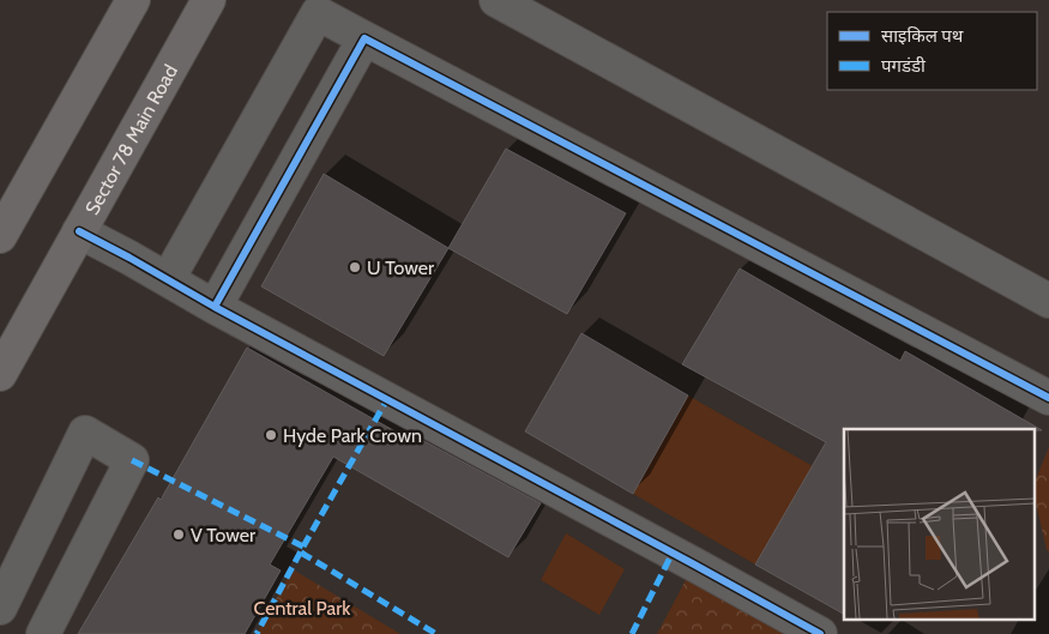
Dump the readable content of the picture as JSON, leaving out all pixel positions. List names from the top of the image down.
{
  "streets": {
    "main road": ["Sector 78 Main Road"]
  },
  "parks": ["Central Park"],
  "places": ["U Tower", "Hyde Park Crown", "V Tower"],
  "legend": ["साइकिल पथ", "पगडंडी"]
}
